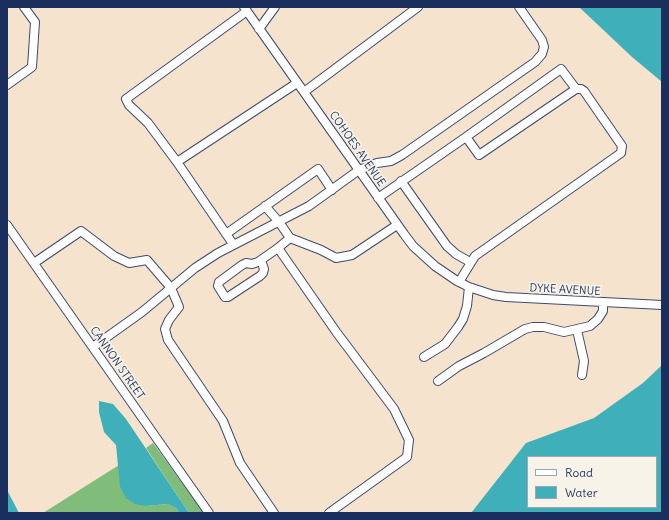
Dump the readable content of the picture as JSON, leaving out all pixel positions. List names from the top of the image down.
{
  "streets": {
    "street": ["COHOES AVENUE", "DYKE AVENUE", "CANNON STREET"]
  },
  "crossings": [
    ["COHOES AVENUE", "DYKE AVENUE"]
  ],
  "legend": ["Road", "Water"]
}
